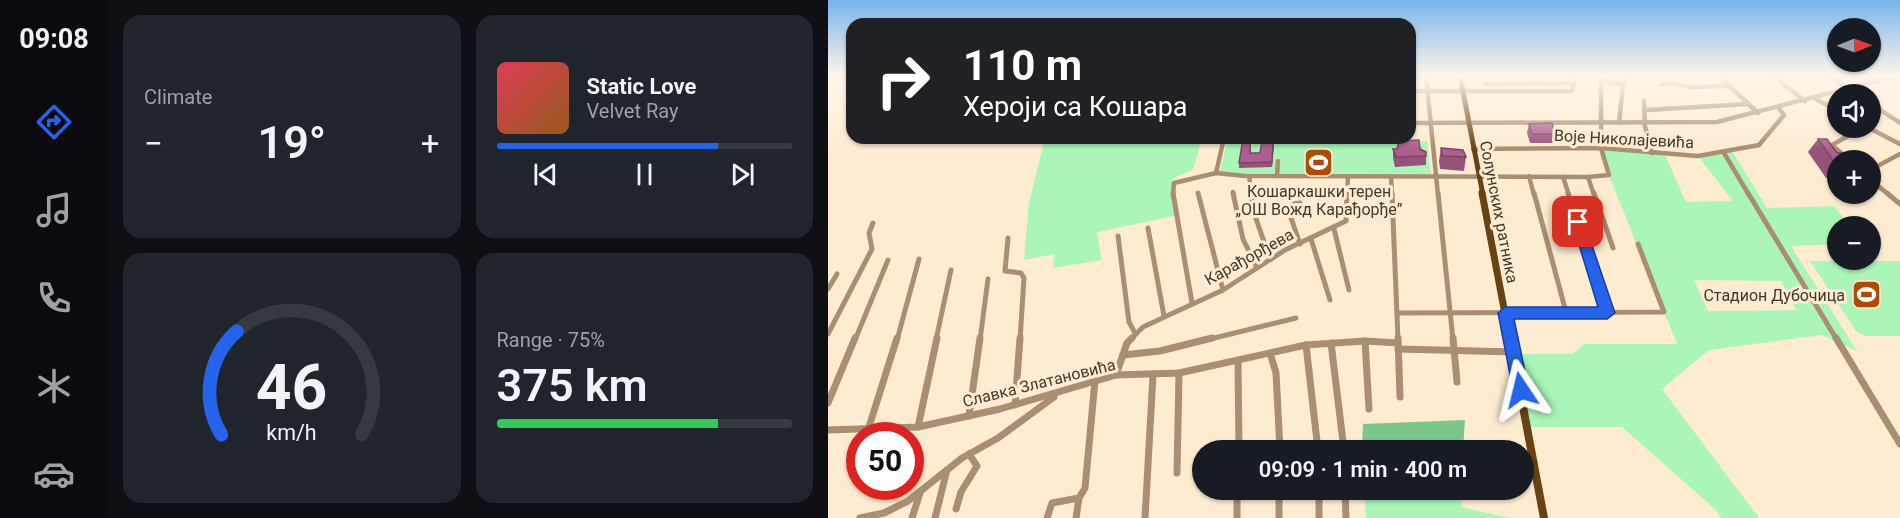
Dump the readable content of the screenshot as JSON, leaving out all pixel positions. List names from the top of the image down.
{
  "streets": {
    "main road": ["Солунских ратника"],
    "street": ["Воје Николајевића", "Карађорђева", "Славка Златановића"]
  },
  "crossings": [
    ["Воје Николајевића", "Солунских ратника"],
    ["Солунских ратника", "Славка Златановића"]
  ],
  "places": {
    "sports": ["Кошаркашки терен „ОШ Вожд Карађорђе”", "Стадион Дубочица"]
  },
  "north": "right",
  "page": {
    "tabs": "09:08",
    "tile": [
      "Climate",
      ["Range · 75%", "375 km"]
    ],
    "map_buttons": ["+", "−"],
    "turn": ["110 m", "Хероји са Кошара"],
    "song": ["Static Love", "Velvet Ray"],
    "heat": ["−", "19°", "+"],
    "limit": "50",
    "trip": "09:09 · 1 min · 400 m",
    "gauge": ["46", "km/h"]
  }
}
